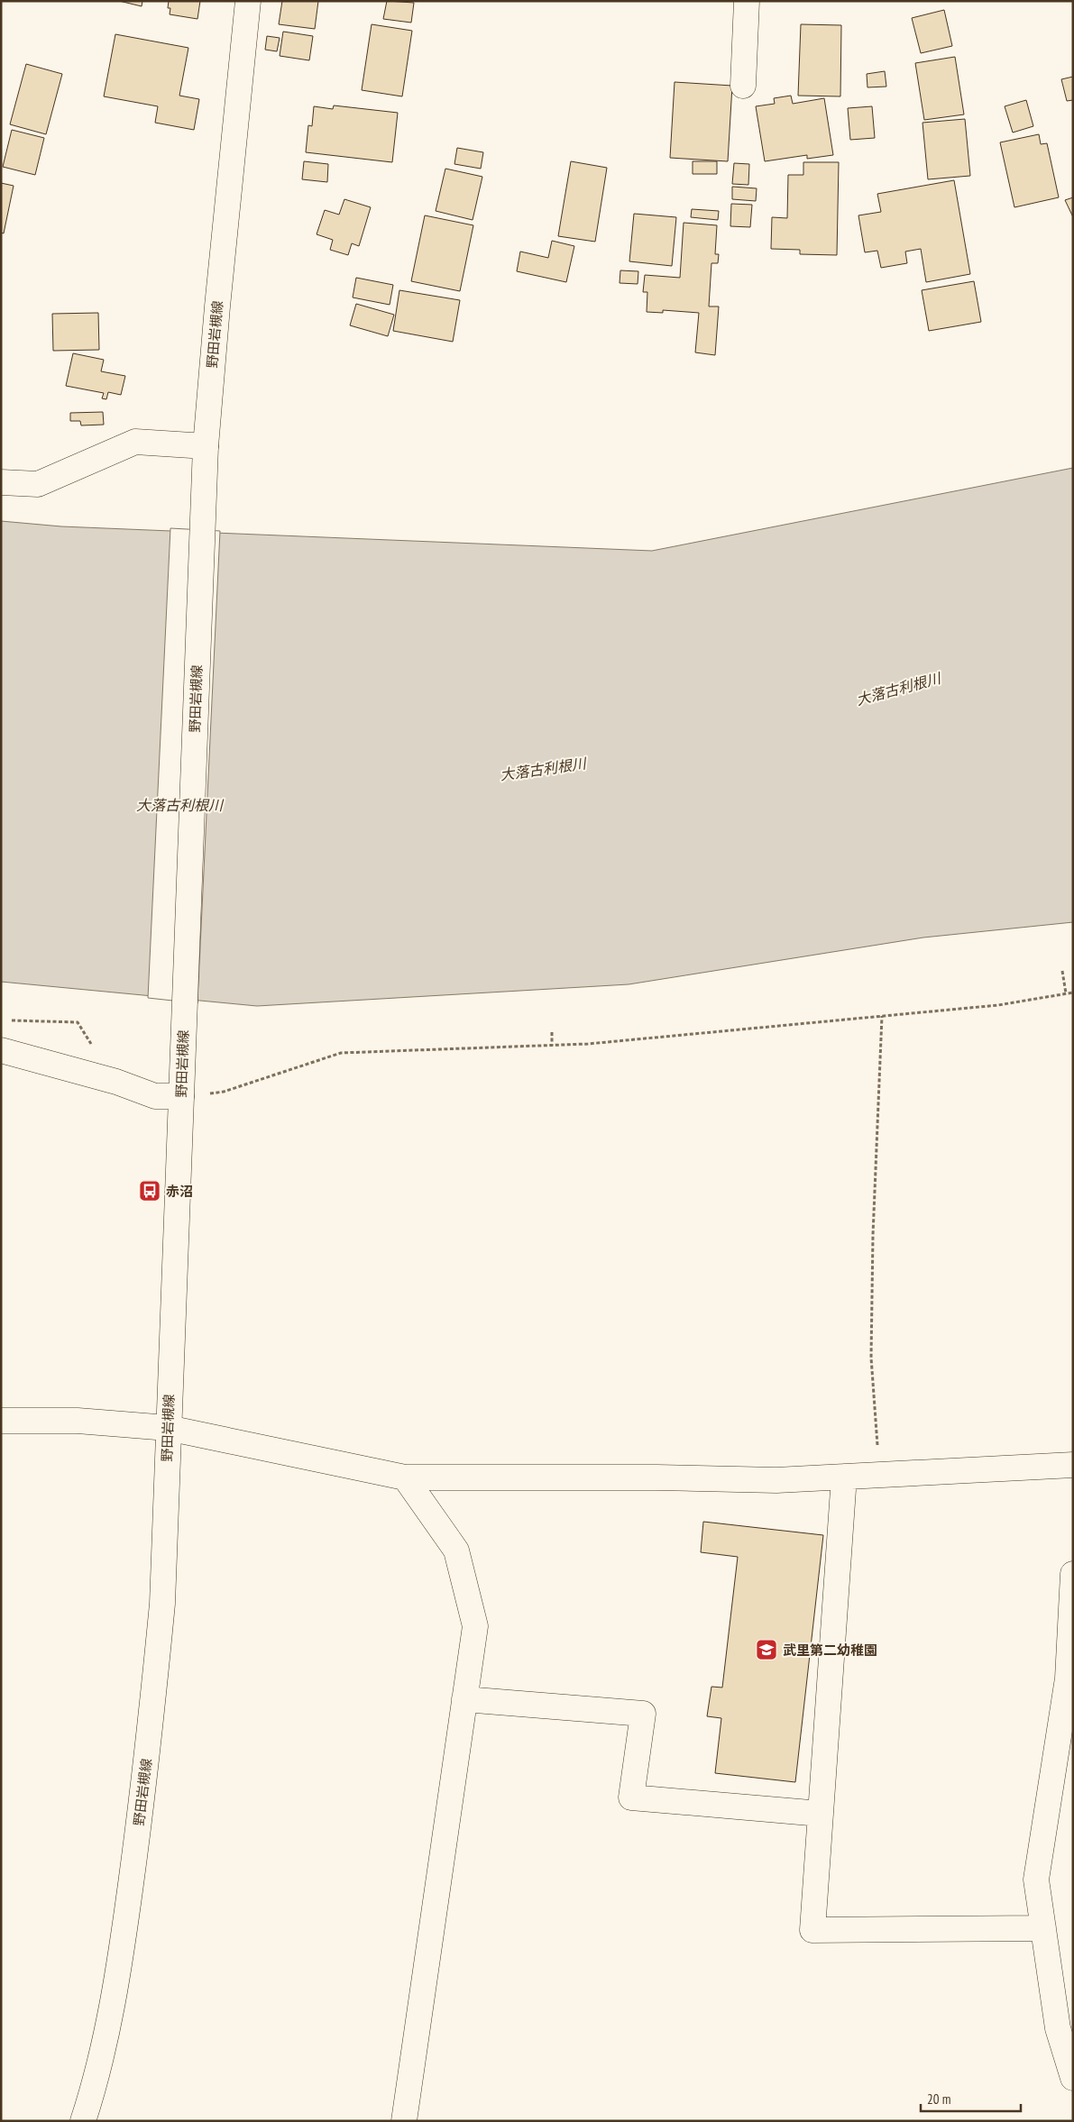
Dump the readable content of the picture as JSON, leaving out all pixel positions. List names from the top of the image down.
{
  "streets": {
    "street": ["野田岩槻線"]
  },
  "water": ["大落古利根川"],
  "places": {
    "bus stop": ["赤沼"],
    "school or university": ["武里第二幼稚園"]
  },
  "scale_bar": "20 m"
}
